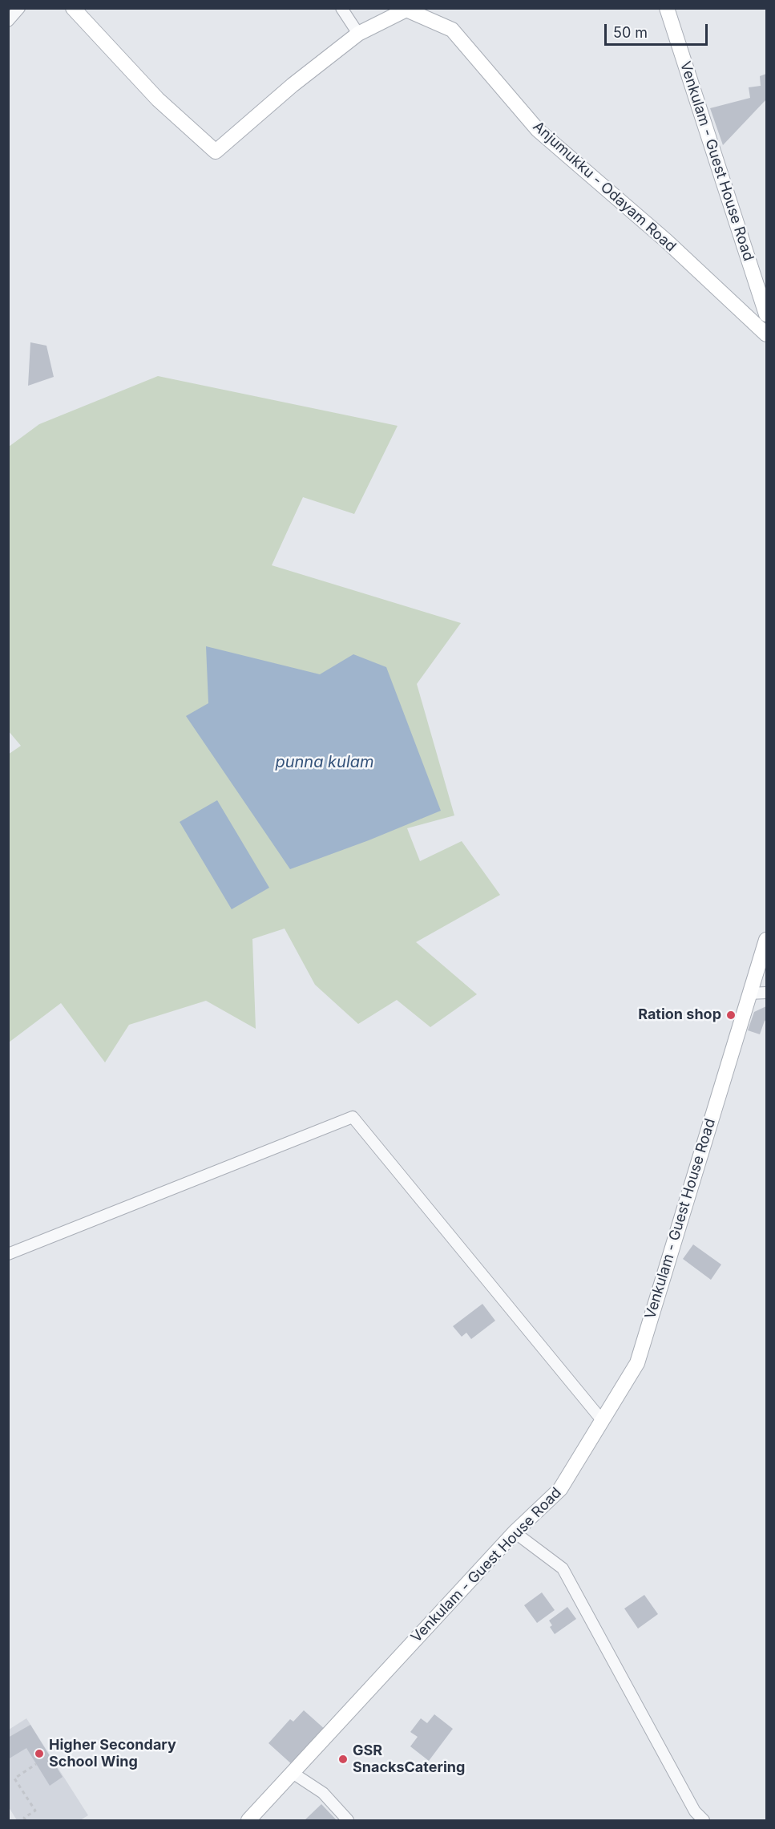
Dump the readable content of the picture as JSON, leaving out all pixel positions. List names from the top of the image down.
{
  "streets": {
    "main road": ["Venkulam - Guest House Road", "Anjumukku - Odayam Road"]
  },
  "water": ["punna kulam"],
  "places": ["Ration shop", "Higher Secondary School Wing", "GSR SnacksCatering"],
  "scale_bar": "50 m"
}
